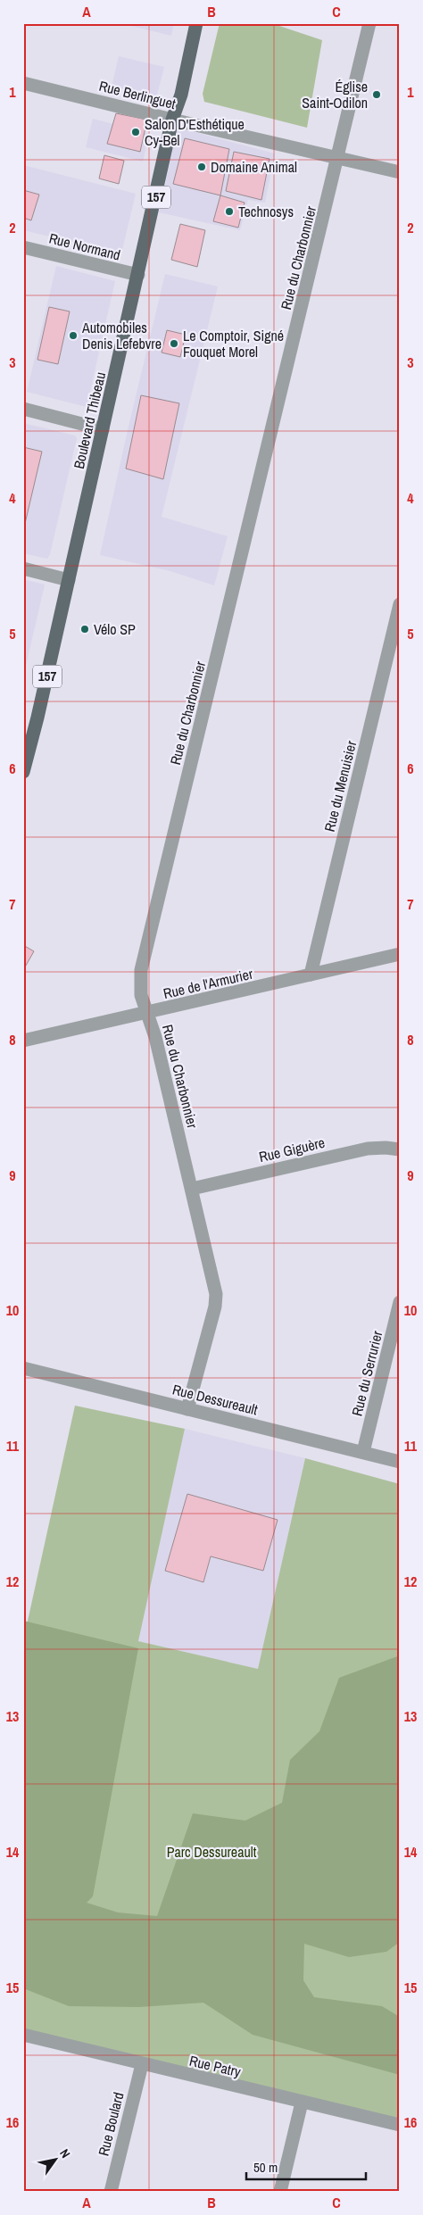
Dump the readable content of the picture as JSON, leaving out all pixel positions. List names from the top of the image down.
{
  "streets": {
    "main road": ["157", "Boulevard Thibeau"],
    "street": [
      "Rue Berlinguet",
      "Rue Normand",
      "Rue du Charbonnier",
      "Rue du Menuisier",
      "Rue de l'Armurier",
      "Rue Giguère",
      "Rue du Serrurier",
      "Rue Dessureault",
      "Rue Patry",
      "Rue Boulard"
    ]
  },
  "crossings": [
    ["Rue Berlinguet", "Rue du Charbonnier"],
    ["Rue Berlinguet", "Boulevard Thibeau"],
    ["Rue Normand", "Boulevard Thibeau"],
    ["Rue du Charbonnier", "Rue de l'Armurier"],
    ["Rue du Charbonnier", "Rue Giguère"],
    ["Rue du Charbonnier", "Rue Dessureault"],
    ["Rue du Menuisier", "Rue de l'Armurier"],
    ["Rue du Serrurier", "Rue Dessureault"],
    ["Rue Patry", "Rue Boulard"]
  ],
  "parks": ["Parc Dessureault"],
  "places": [
    "Église Saint-Odilon",
    "Salon D'Esthétique Cy-Bel",
    "Domaine Animal",
    "Technosys",
    "Automobiles Denis Lefebvre",
    "Le Comptoir, Signé Fouquet Morel",
    "Vélo SP"
  ],
  "scale_bar": "50 m",
  "north": "top right",
  "grid": {
    "columns": ["A", "B", "C"],
    "rows": [
      "1",
      "2",
      "3",
      "4",
      "5",
      "6",
      "7",
      "8",
      "9",
      "10",
      "11",
      "12",
      "13",
      "14",
      "15",
      "16"
    ]
  }
}
